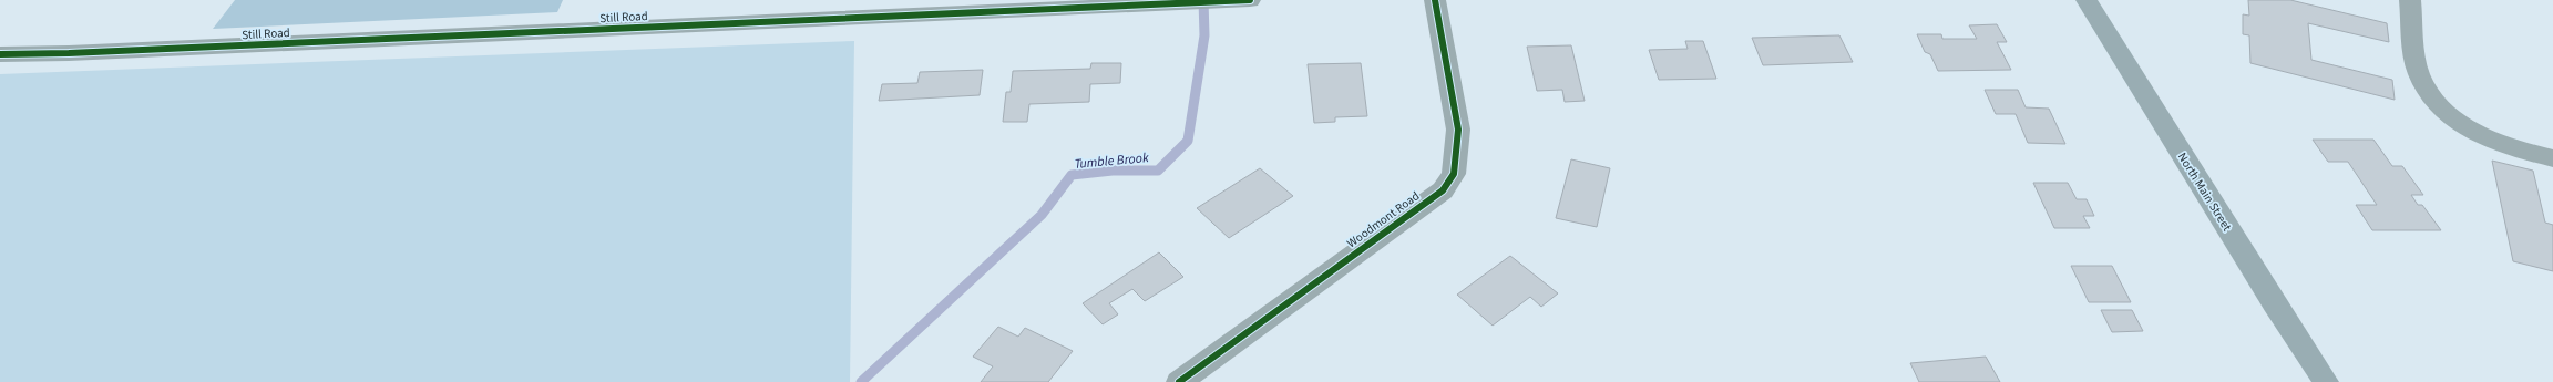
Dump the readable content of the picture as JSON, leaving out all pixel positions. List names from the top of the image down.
{
  "streets": {
    "main road": ["North Main Street"],
    "street": ["Still Road", "Woodmont Road"]
  },
  "water": ["Tumble Brook"]
}
